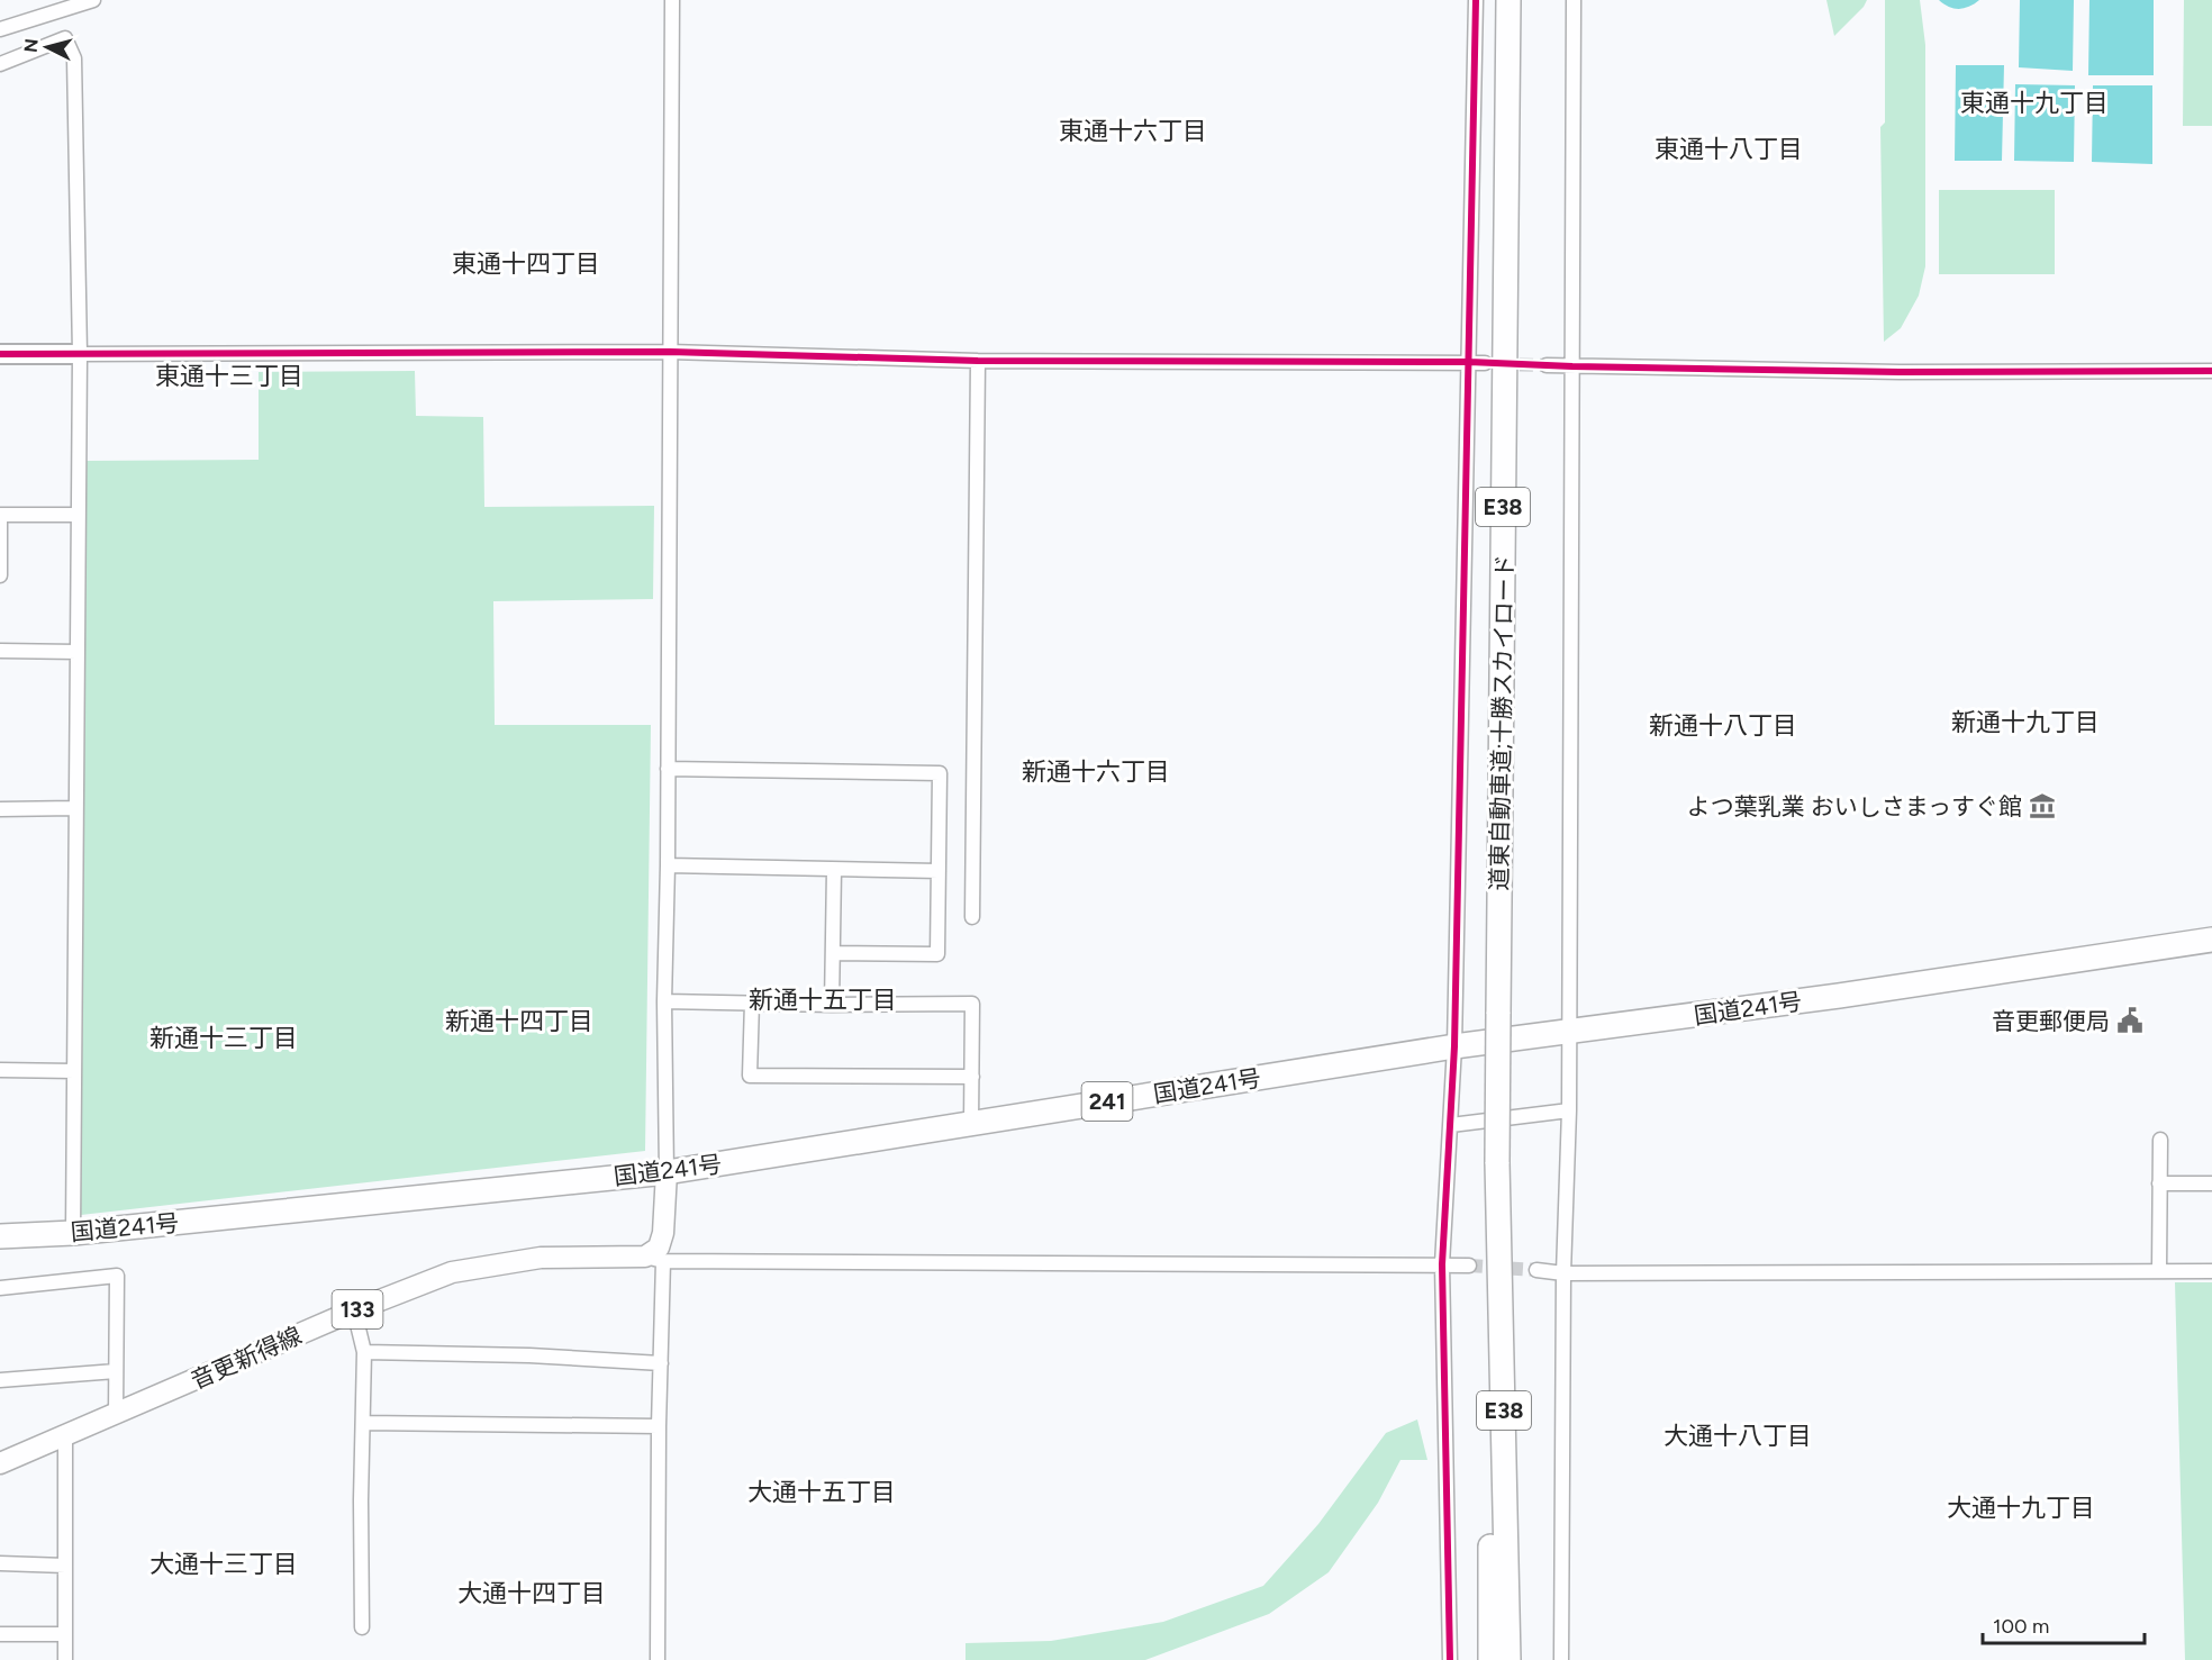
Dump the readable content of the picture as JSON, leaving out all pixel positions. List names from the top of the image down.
{
  "streets": {
    "highway": [
      "E38",
      "道東自動車道;十勝スカイロード",
      "国道241号",
      "241"
    ],
    "main road": ["133", "音更新得線"]
  },
  "districts": [
    "東通十九丁目",
    "東通十六丁目",
    "東通十八丁目",
    "東通十四丁目",
    "東通十三丁目",
    "新通十九丁目",
    "新通十八丁目",
    "新通十六丁目",
    "新通十五丁目",
    "新通十四丁目",
    "新通十三丁目",
    "大通十八丁目",
    "大通十五丁目",
    "大通十九丁目",
    "大通十三丁目",
    "大通十四丁目"
  ],
  "places": {
    "museum": ["よつ葉乳業 おいしさまっすぐ館"],
    "public building": ["音更郵便局"]
  },
  "scale_bar": "100 m",
  "north": "left"
}
